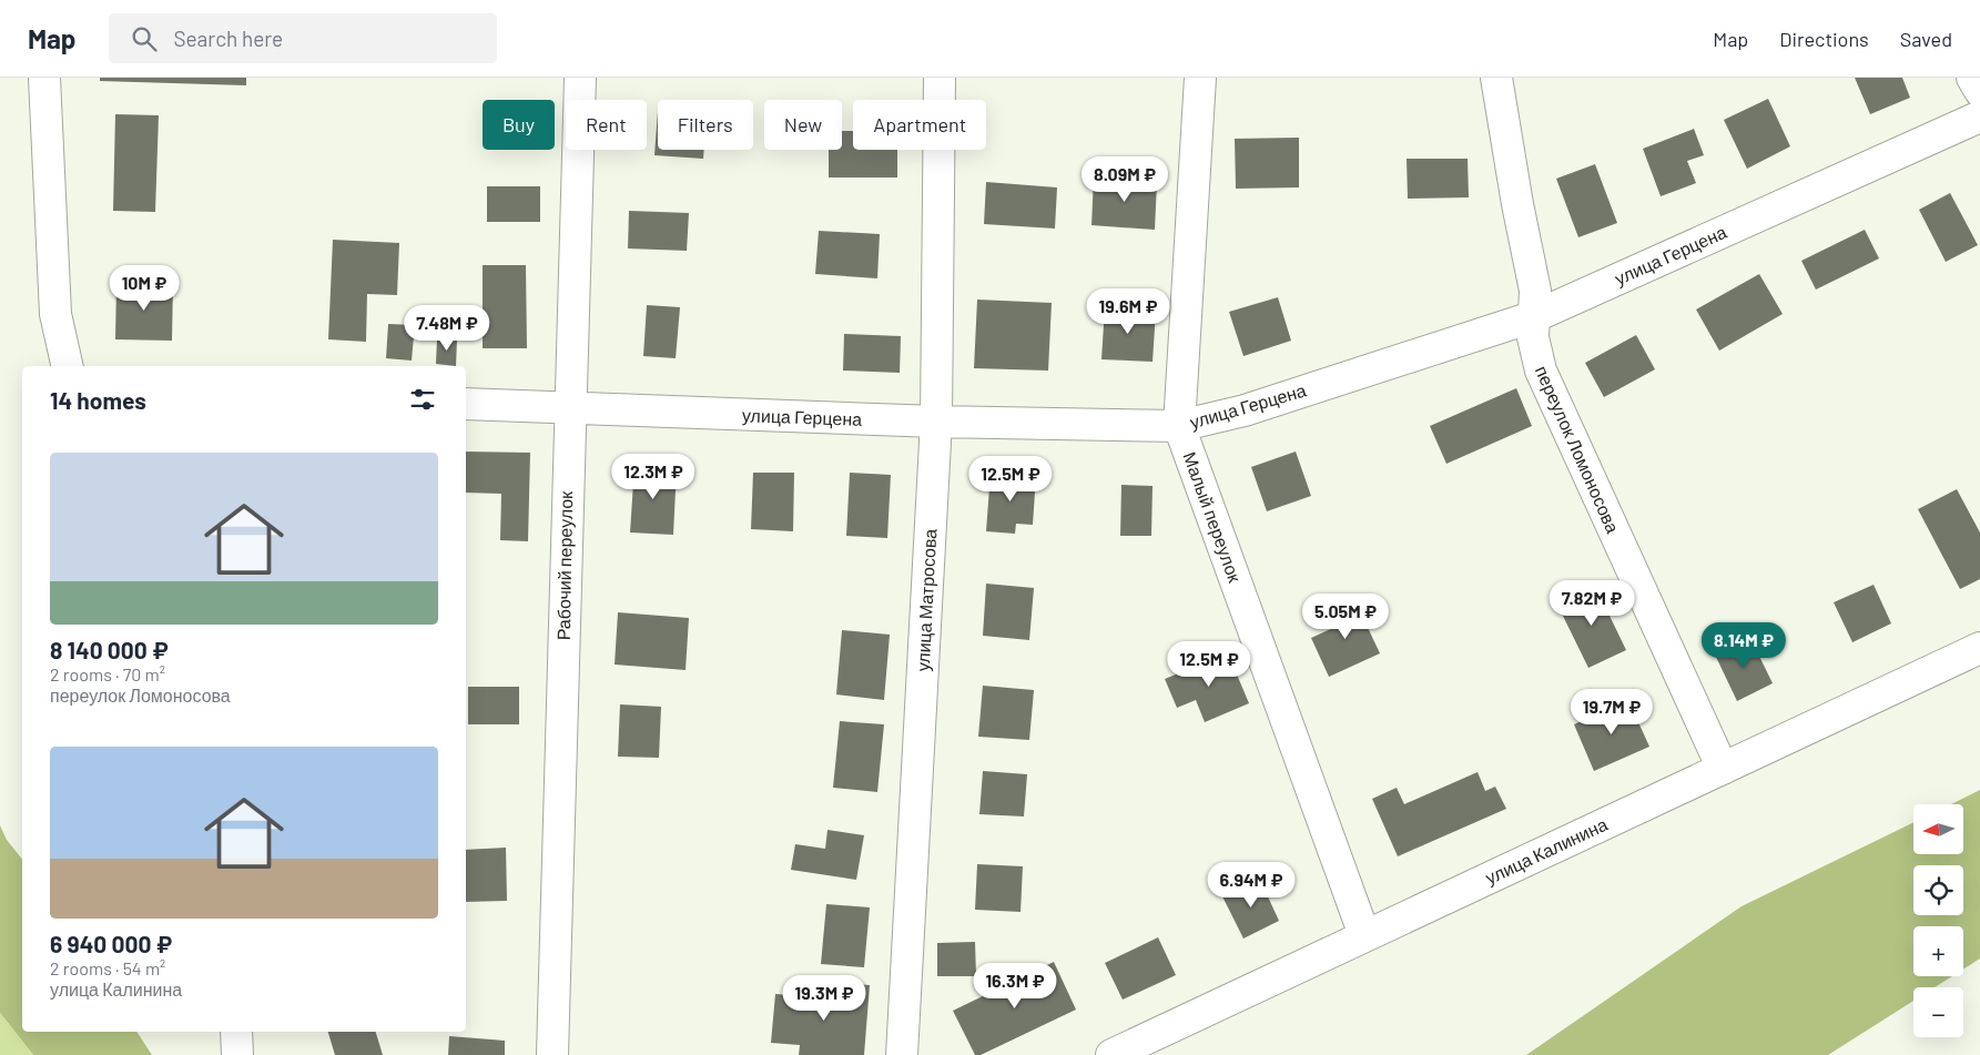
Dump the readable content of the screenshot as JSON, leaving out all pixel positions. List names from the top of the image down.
{
  "streets": {
    "street": [
      "улица Герцена",
      "переулок Ломоносова",
      "Малый переулок",
      "Рабочий переулок",
      "улица Матросова",
      "улица Калинина"
    ]
  },
  "crossings": [
    ["улица Герцена", "переулок Ломоносова"],
    ["улица Герцена", "Малый переулок"],
    ["улица Герцена", "Рабочий переулок"],
    ["улица Герцена", "улица Матросова"],
    ["переулок Ломоносова", "улица Калинина"],
    ["Малый переулок", "улица Калинина"]
  ],
  "north": "left",
  "page": {
    "header": "Map",
    "search": "Search here",
    "nav": ["Map", "Directions", "Saved"],
    "chip": [
      "Buy",
      "Rent",
      "Filters",
      "New",
      "Apartment"
    ],
    "price": [
      "8.09M ₽",
      "10M ₽",
      "19.6M ₽",
      "7.48M ₽",
      "12.3M ₽",
      "12.5M ₽",
      "7.82M ₽",
      "5.05M ₽",
      "8.14M ₽",
      "12.5M ₽",
      "19.7M ₽",
      "6.94M ₽",
      "16.3M ₽",
      "19.3M ₽"
    ],
    "heading": "14 homes",
    "list": [
      {
        "name": "8 140 000 ₽",
        "note": "2 rooms · 70 m² · переулок Ломоносова"
      },
      {
        "name": "6 940 000 ₽",
        "note": "2 rooms · 54 m² · улица Калинина"
      }
    ],
    "map_buttons": ["+", "−"]
  }
}
